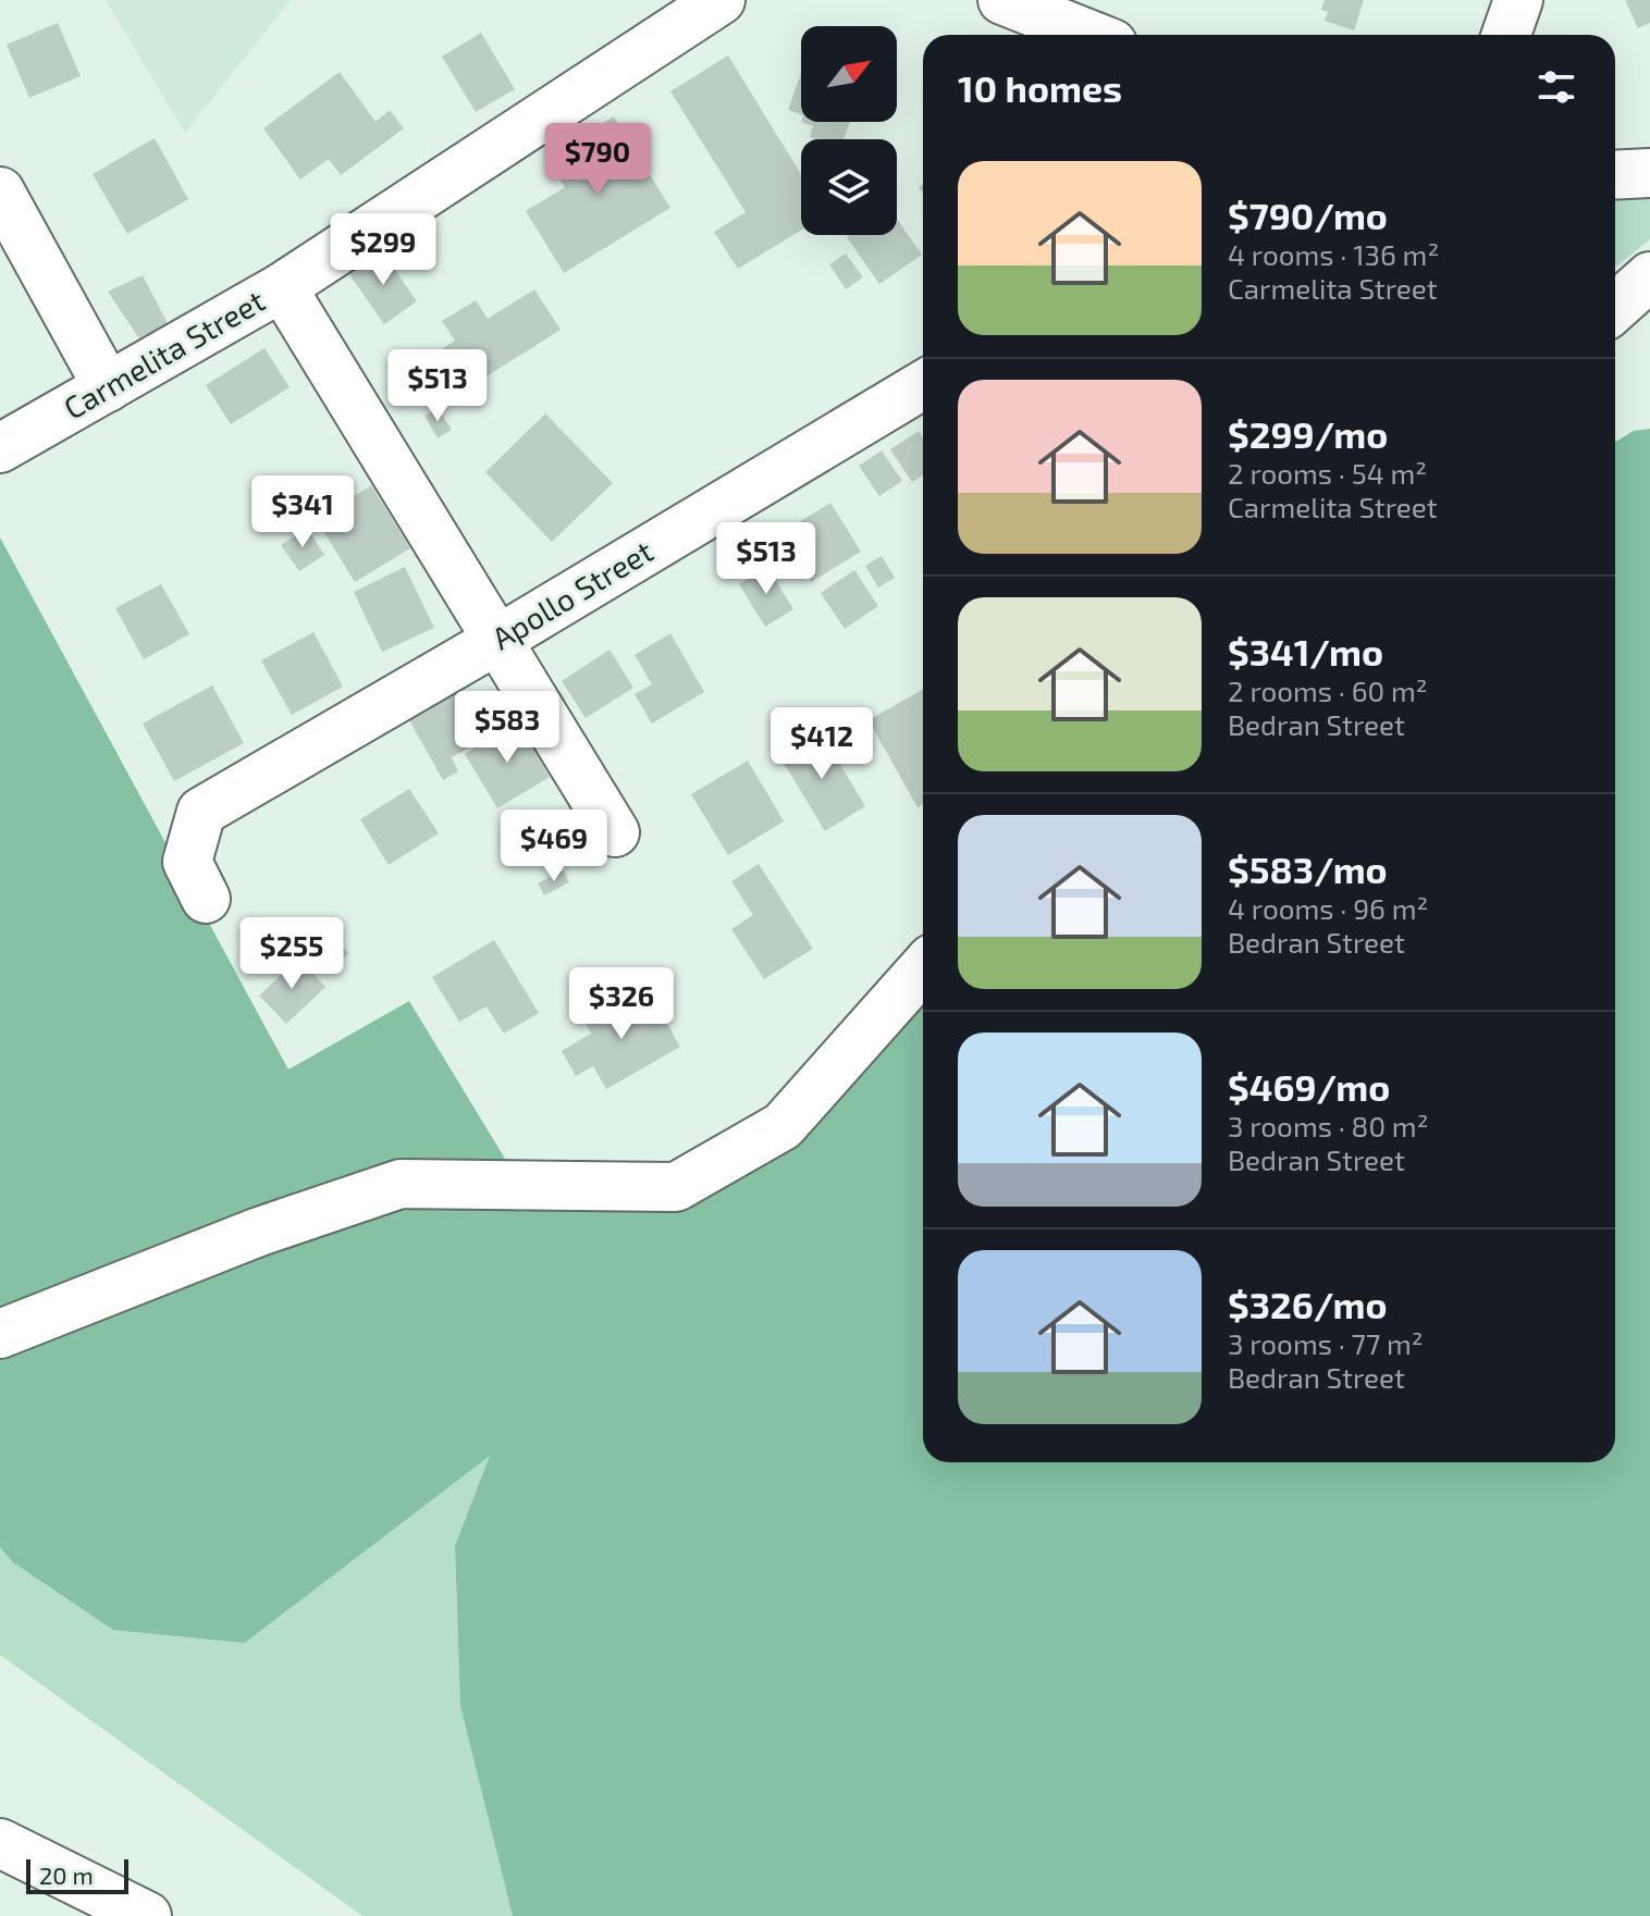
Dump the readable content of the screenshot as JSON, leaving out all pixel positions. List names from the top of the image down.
{
  "streets": {
    "street": ["Carmelita Street", "Apollo Street"]
  },
  "scale_bar": "20 m",
  "north": "top right",
  "page": {
    "heading": "10 homes",
    "price": [
      "$790",
      "$299",
      "$513",
      "$341",
      "$513",
      "$583",
      "$412",
      "$469",
      "$255",
      "$326"
    ],
    "list": [
      {
        "name": "$790/mo",
        "note": "4 rooms · 136 m² · Carmelita Street"
      },
      {
        "name": "$299/mo",
        "note": "2 rooms · 54 m² · Carmelita Street"
      },
      {
        "name": "$341/mo",
        "note": "2 rooms · 60 m² · Bedran Street"
      },
      {
        "name": "$583/mo",
        "note": "4 rooms · 96 m² · Bedran Street"
      },
      {
        "name": "$469/mo",
        "note": "3 rooms · 80 m² · Bedran Street"
      },
      {
        "name": "$326/mo",
        "note": "3 rooms · 77 m² · Bedran Street"
      }
    ],
    "scale": "20 m"
  }
}
